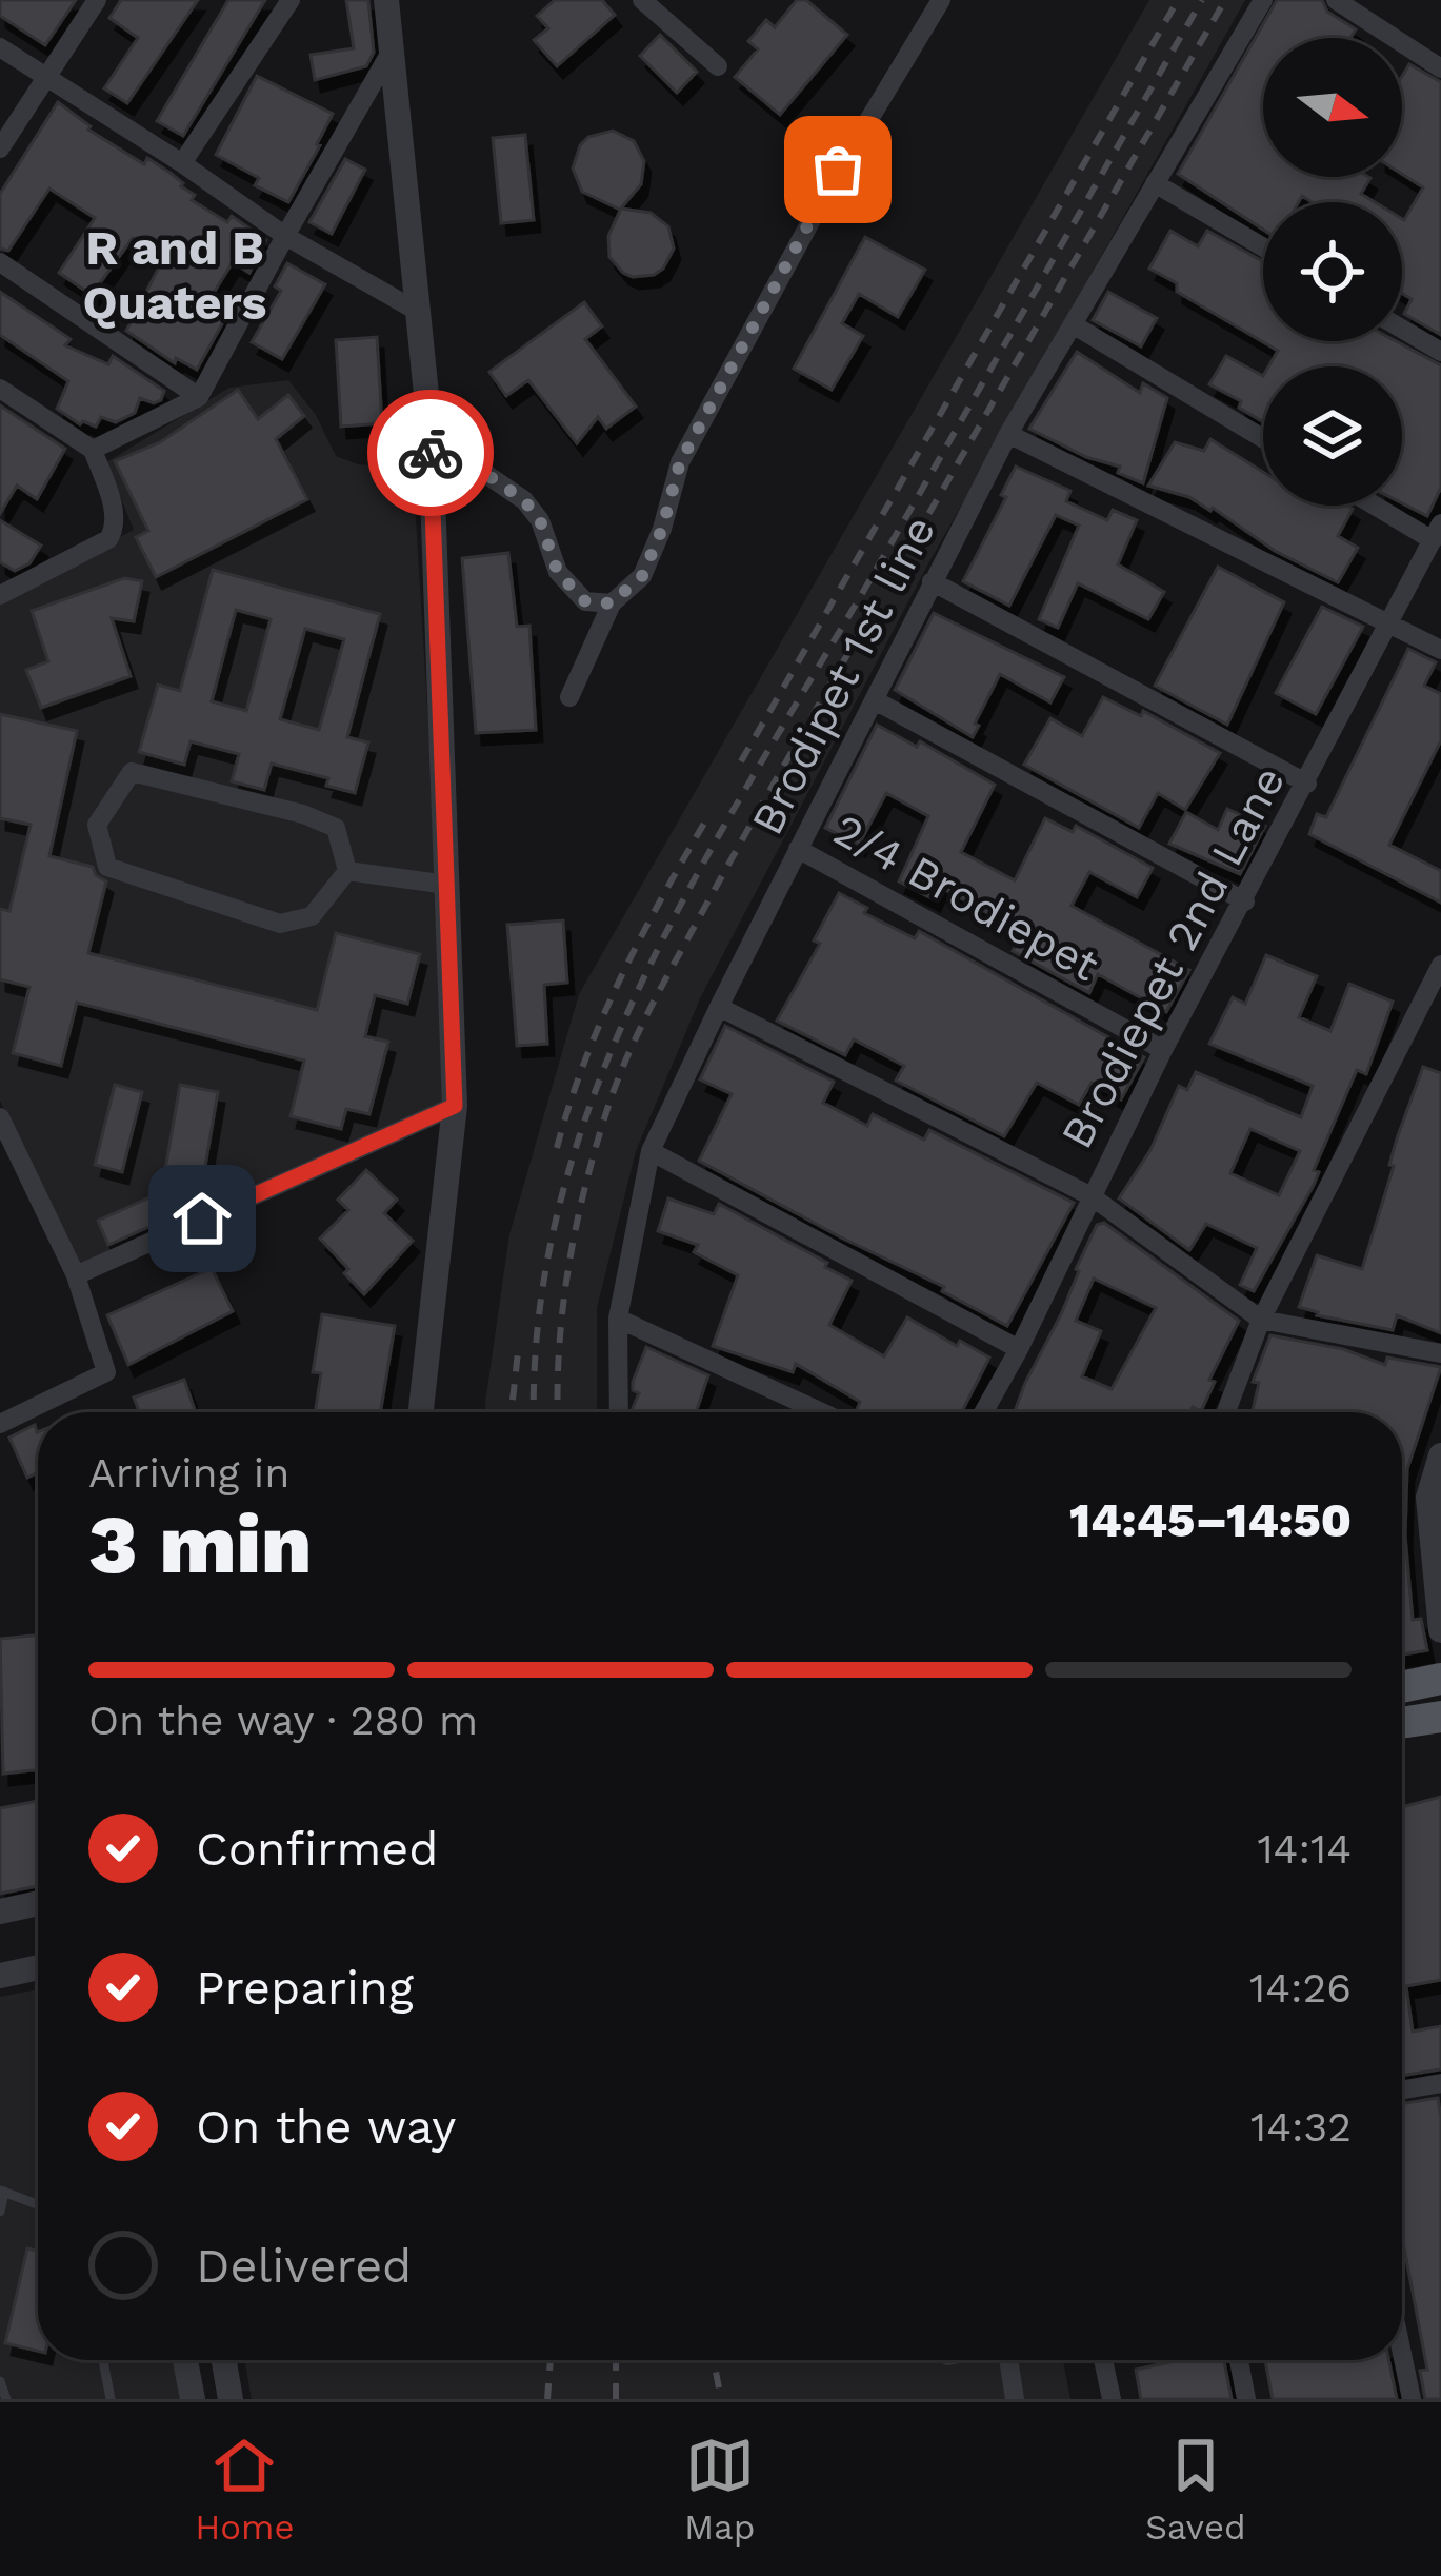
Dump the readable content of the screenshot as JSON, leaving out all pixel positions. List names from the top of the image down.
{
  "streets": {
    "street": ["Brodipet 1st line", "2/4 Brodiepet", "Brodiepet 2nd Lane"]
  },
  "crossings": [
    ["Brodipet 1st line", "2/4 Brodiepet"],
    ["2/4 Brodiepet", "Brodiepet 2nd Lane"]
  ],
  "districts": ["R and B Quaters"],
  "north": "right",
  "page": {
    "heading": ["3 min", "Arriving in", "14:45–14:50"],
    "bar": "On the way · 280 m",
    "list": [
      ["Confirmed", "14:14"],
      ["Preparing", "14:26"],
      ["On the way", "14:32"],
      "Delivered"
    ],
    "tabs": ["Home", "Map", "Saved"]
  }
}
